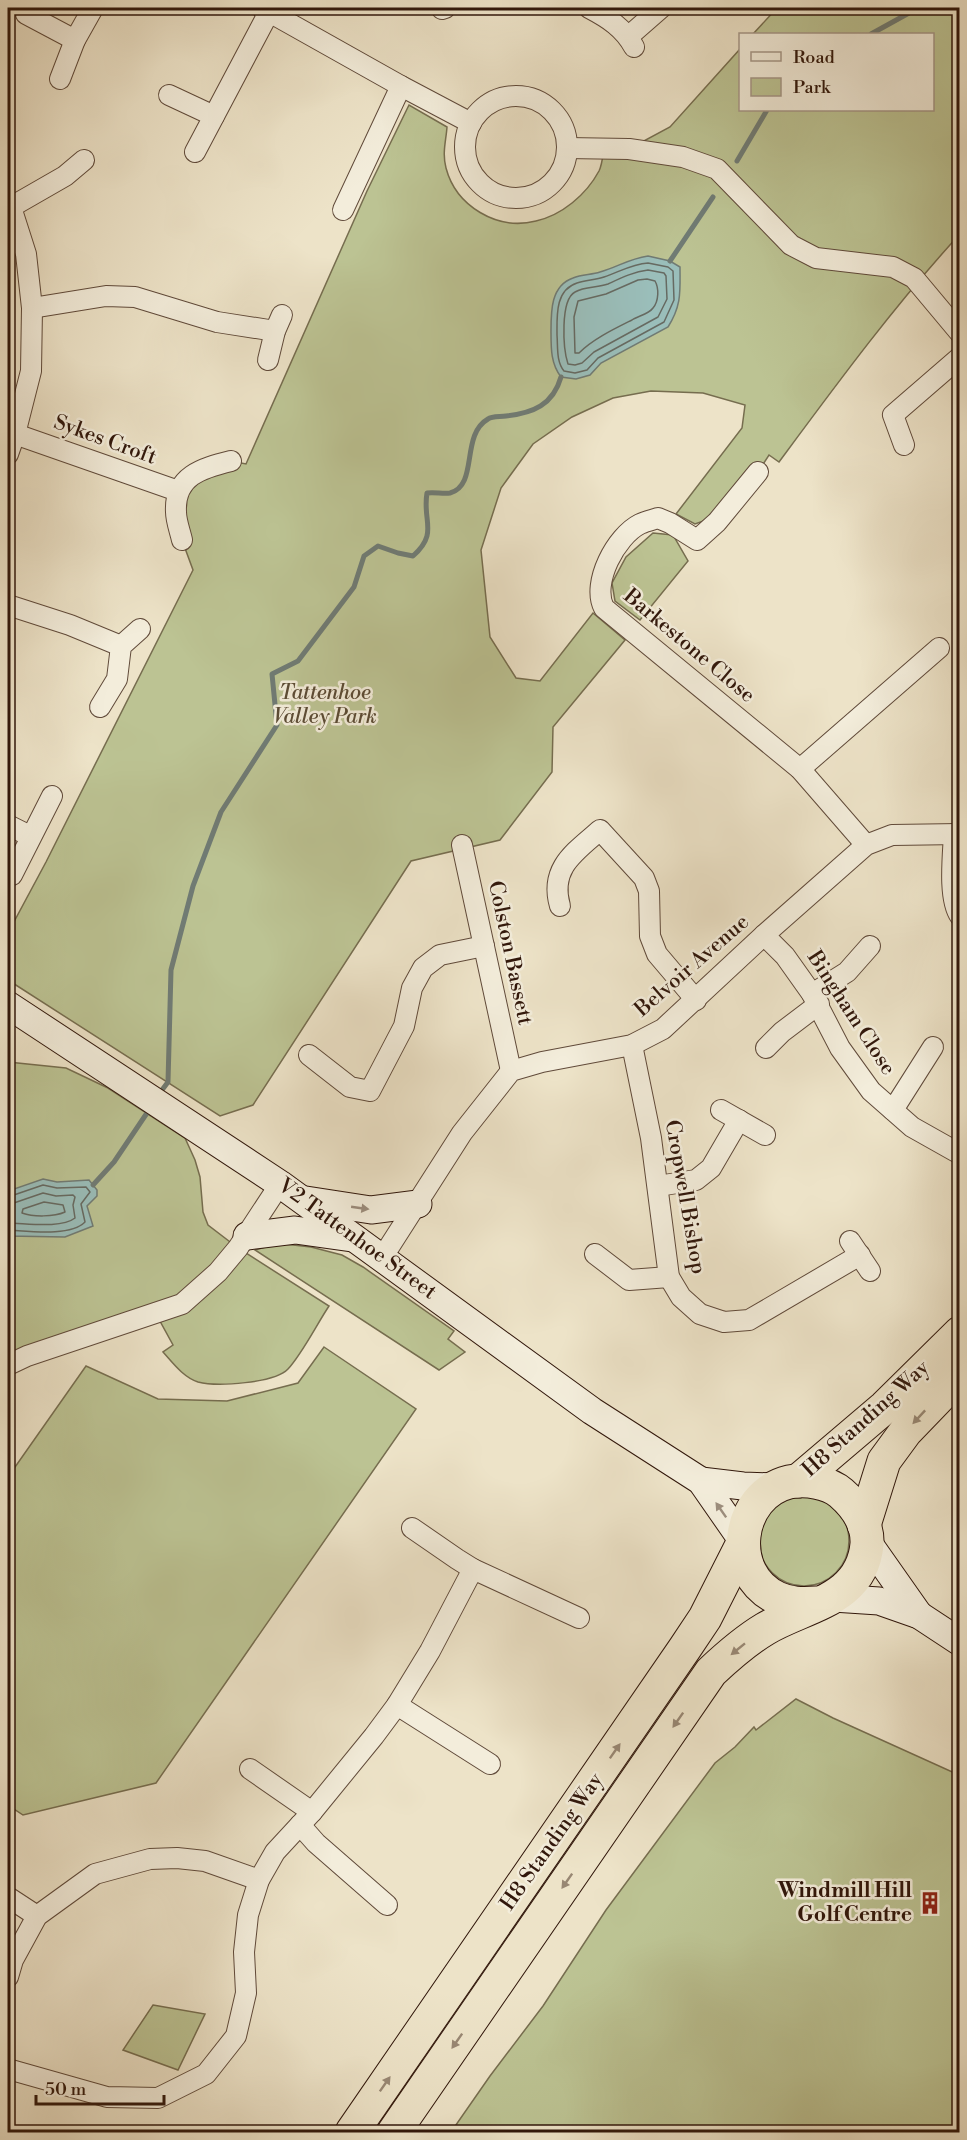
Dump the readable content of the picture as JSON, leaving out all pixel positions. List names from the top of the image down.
{
  "streets": {
    "highway": ["H8 Standing Way"],
    "street": [
      "Sykes Croft",
      "Barkestone Close",
      "Colston Bassett",
      "Belvoir Avenue",
      "Bingham Close",
      "Cropwell Bishop",
      "V2 Tattenhoe Street"
    ]
  },
  "crossings": [
    ["Barkestone Close", "Belvoir Avenue"],
    ["Colston Bassett", "Belvoir Avenue"],
    ["Belvoir Avenue", "Bingham Close"],
    ["Belvoir Avenue", "Cropwell Bishop"],
    ["V2 Tattenhoe Street", "H8 Standing Way"]
  ],
  "parks": ["Tattenhoe Valley Park"],
  "places": {
    "building": ["Windmill Hill Golf Centre"]
  },
  "legend": ["Road", "Park"],
  "scale_bar": "50 m"
}
